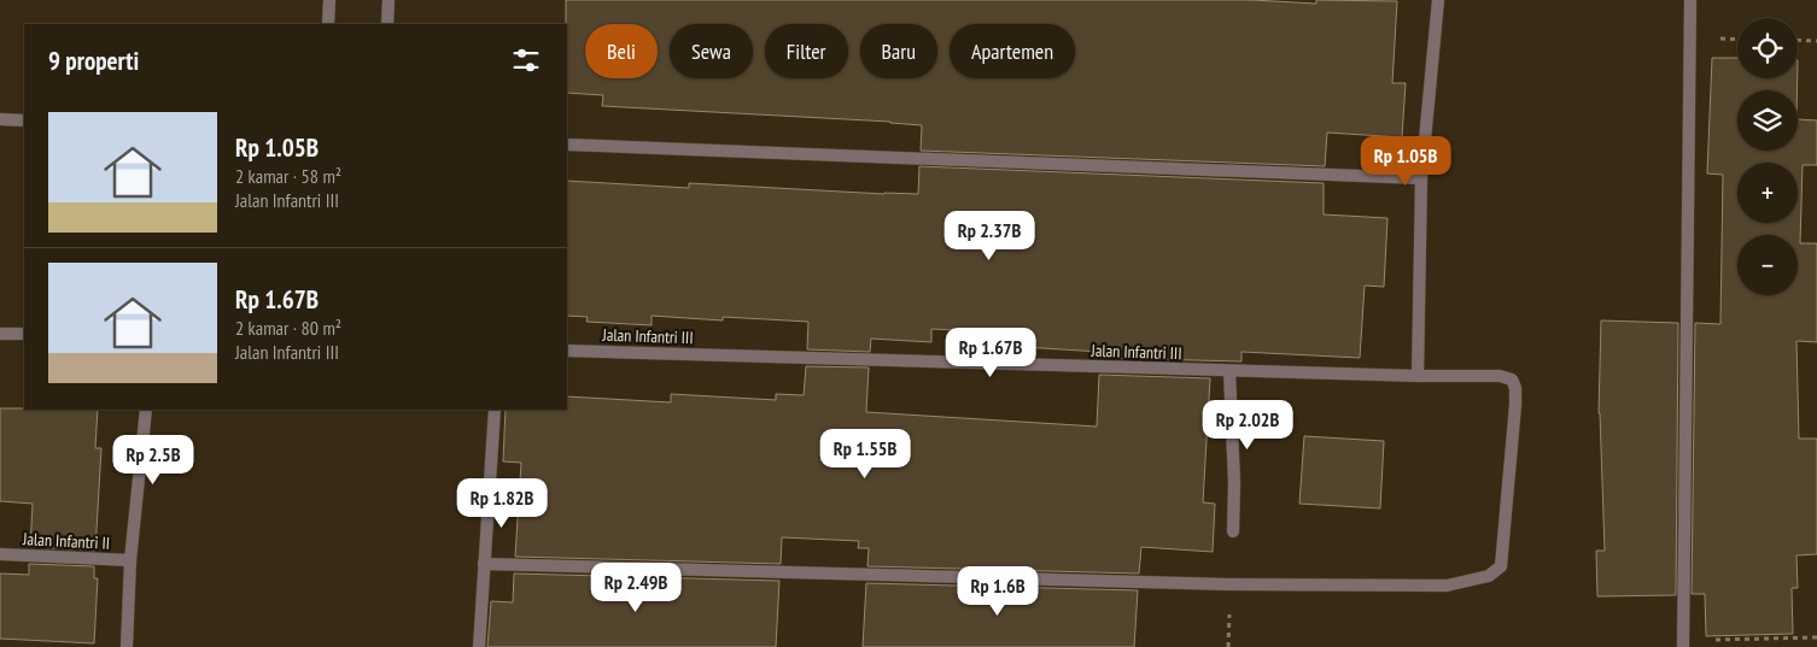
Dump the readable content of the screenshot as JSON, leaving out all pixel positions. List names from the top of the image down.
{
  "streets": {
    "street": ["Jalan Infantri III", "Jalan Infantri II"]
  },
  "page": {
    "map_buttons": ["+", "−"],
    "chip": [
      "Beli",
      "Sewa",
      "Filter",
      "Baru",
      "Apartemen"
    ],
    "heading": "9 properti",
    "list": [
      {
        "name": "Rp 1.05B",
        "note": "2 kamar · 58 m² · Jalan Infantri III"
      },
      {
        "name": "Rp 1.67B",
        "note": "2 kamar · 80 m² · Jalan Infantri III"
      }
    ],
    "price": [
      "Rp 1.05B",
      "Rp 2.37B",
      "Rp 1.67B",
      "Rp 2.02B",
      "Rp 1.55B",
      "Rp 2.5B",
      "Rp 1.82B",
      "Rp 2.49B",
      "Rp 1.6B"
    ]
  }
}
